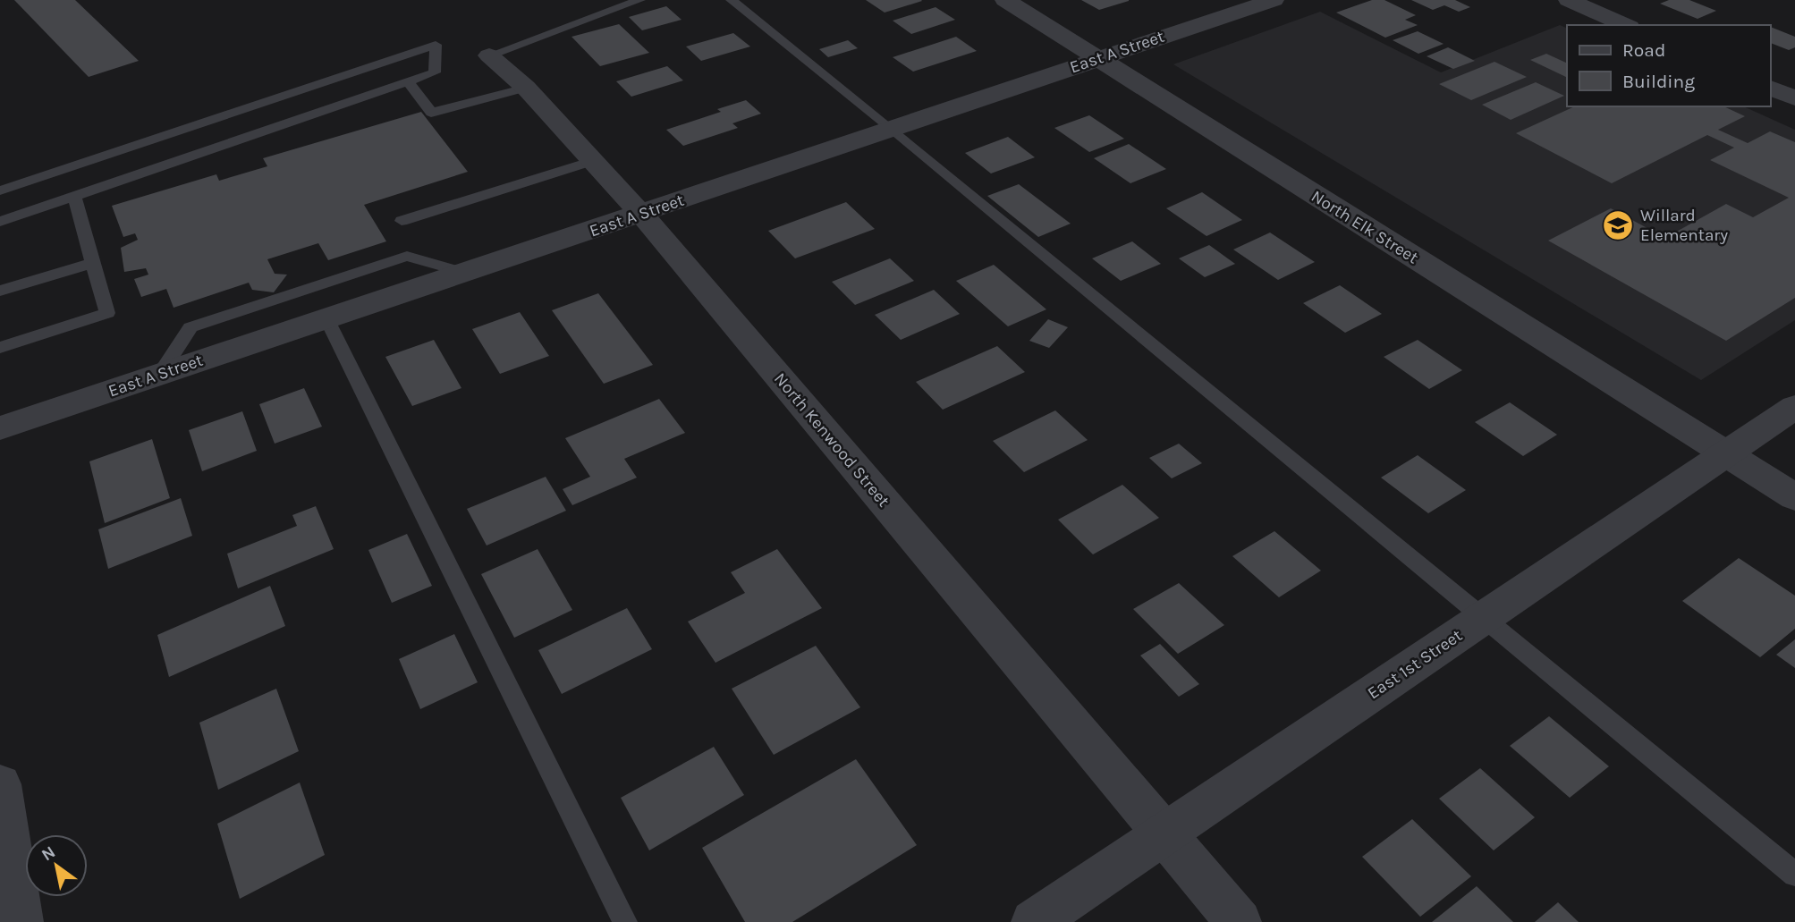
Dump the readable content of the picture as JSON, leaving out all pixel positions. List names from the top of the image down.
{
  "streets": {
    "street": [
      "East A Street",
      "North Elk Street",
      "North Kenwood Street",
      "East 1st Street"
    ]
  },
  "crossings": [
    ["East A Street", "North Elk Street"],
    ["East A Street", "North Kenwood Street"],
    ["North Elk Street", "East 1st Street"],
    ["North Kenwood Street", "East 1st Street"]
  ],
  "places": {
    "school or university": ["Willard Elementary"]
  },
  "legend": ["Road", "Building"],
  "north": "top left"
}
